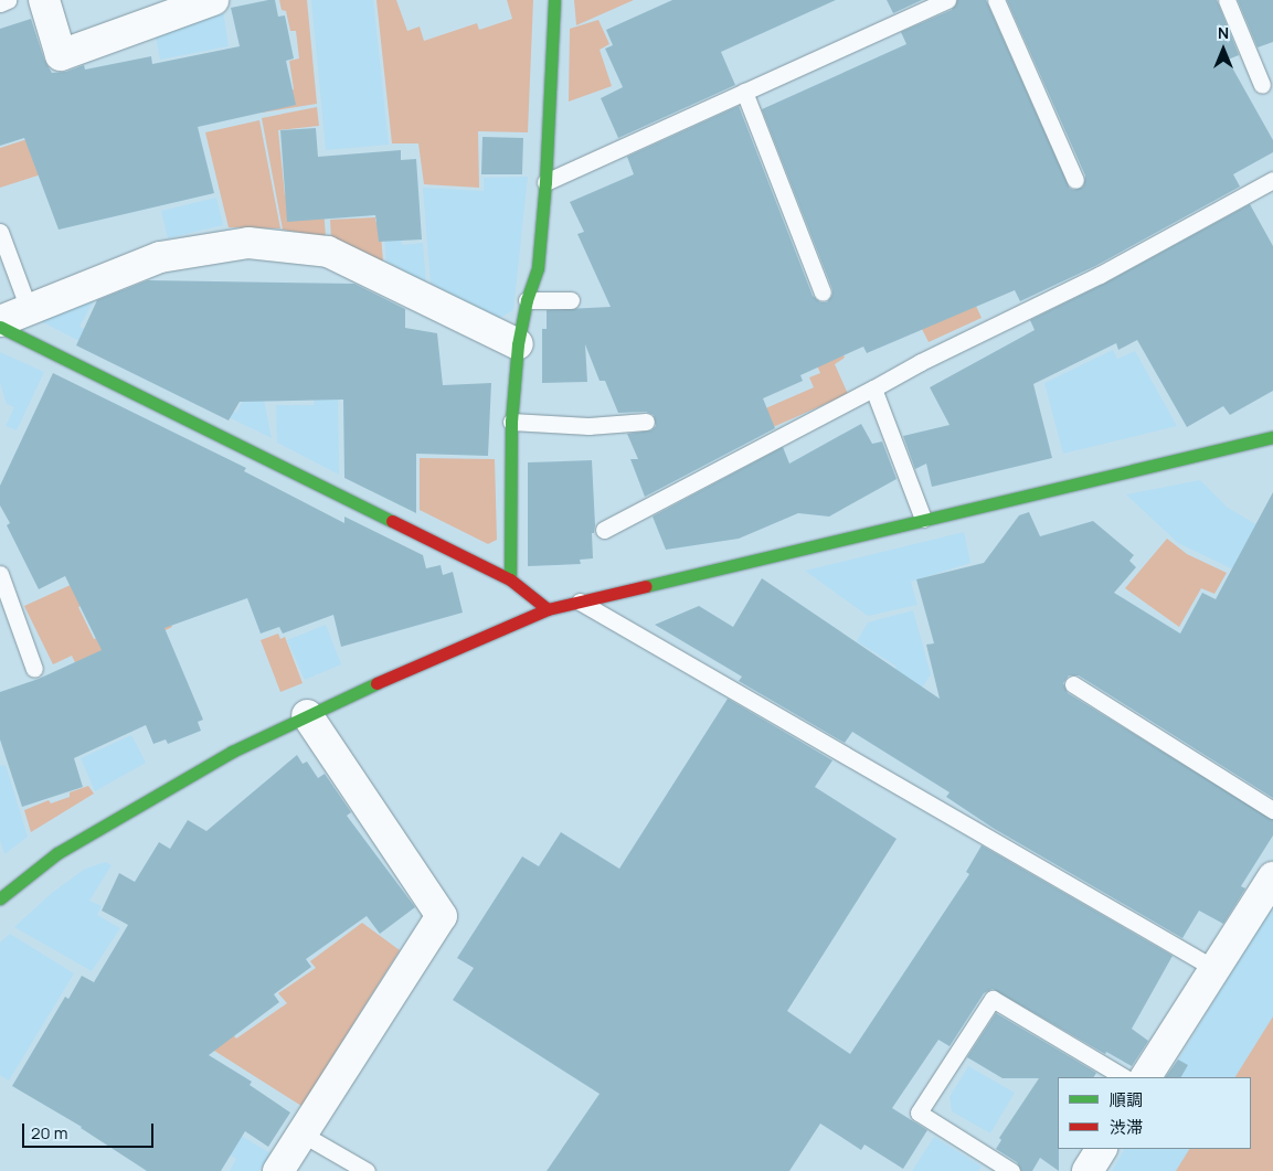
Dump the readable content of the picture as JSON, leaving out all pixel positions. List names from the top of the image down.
{
  "legend": ["順調", "渋滞"],
  "scale_bar": "20 m",
  "north": "top"
}
